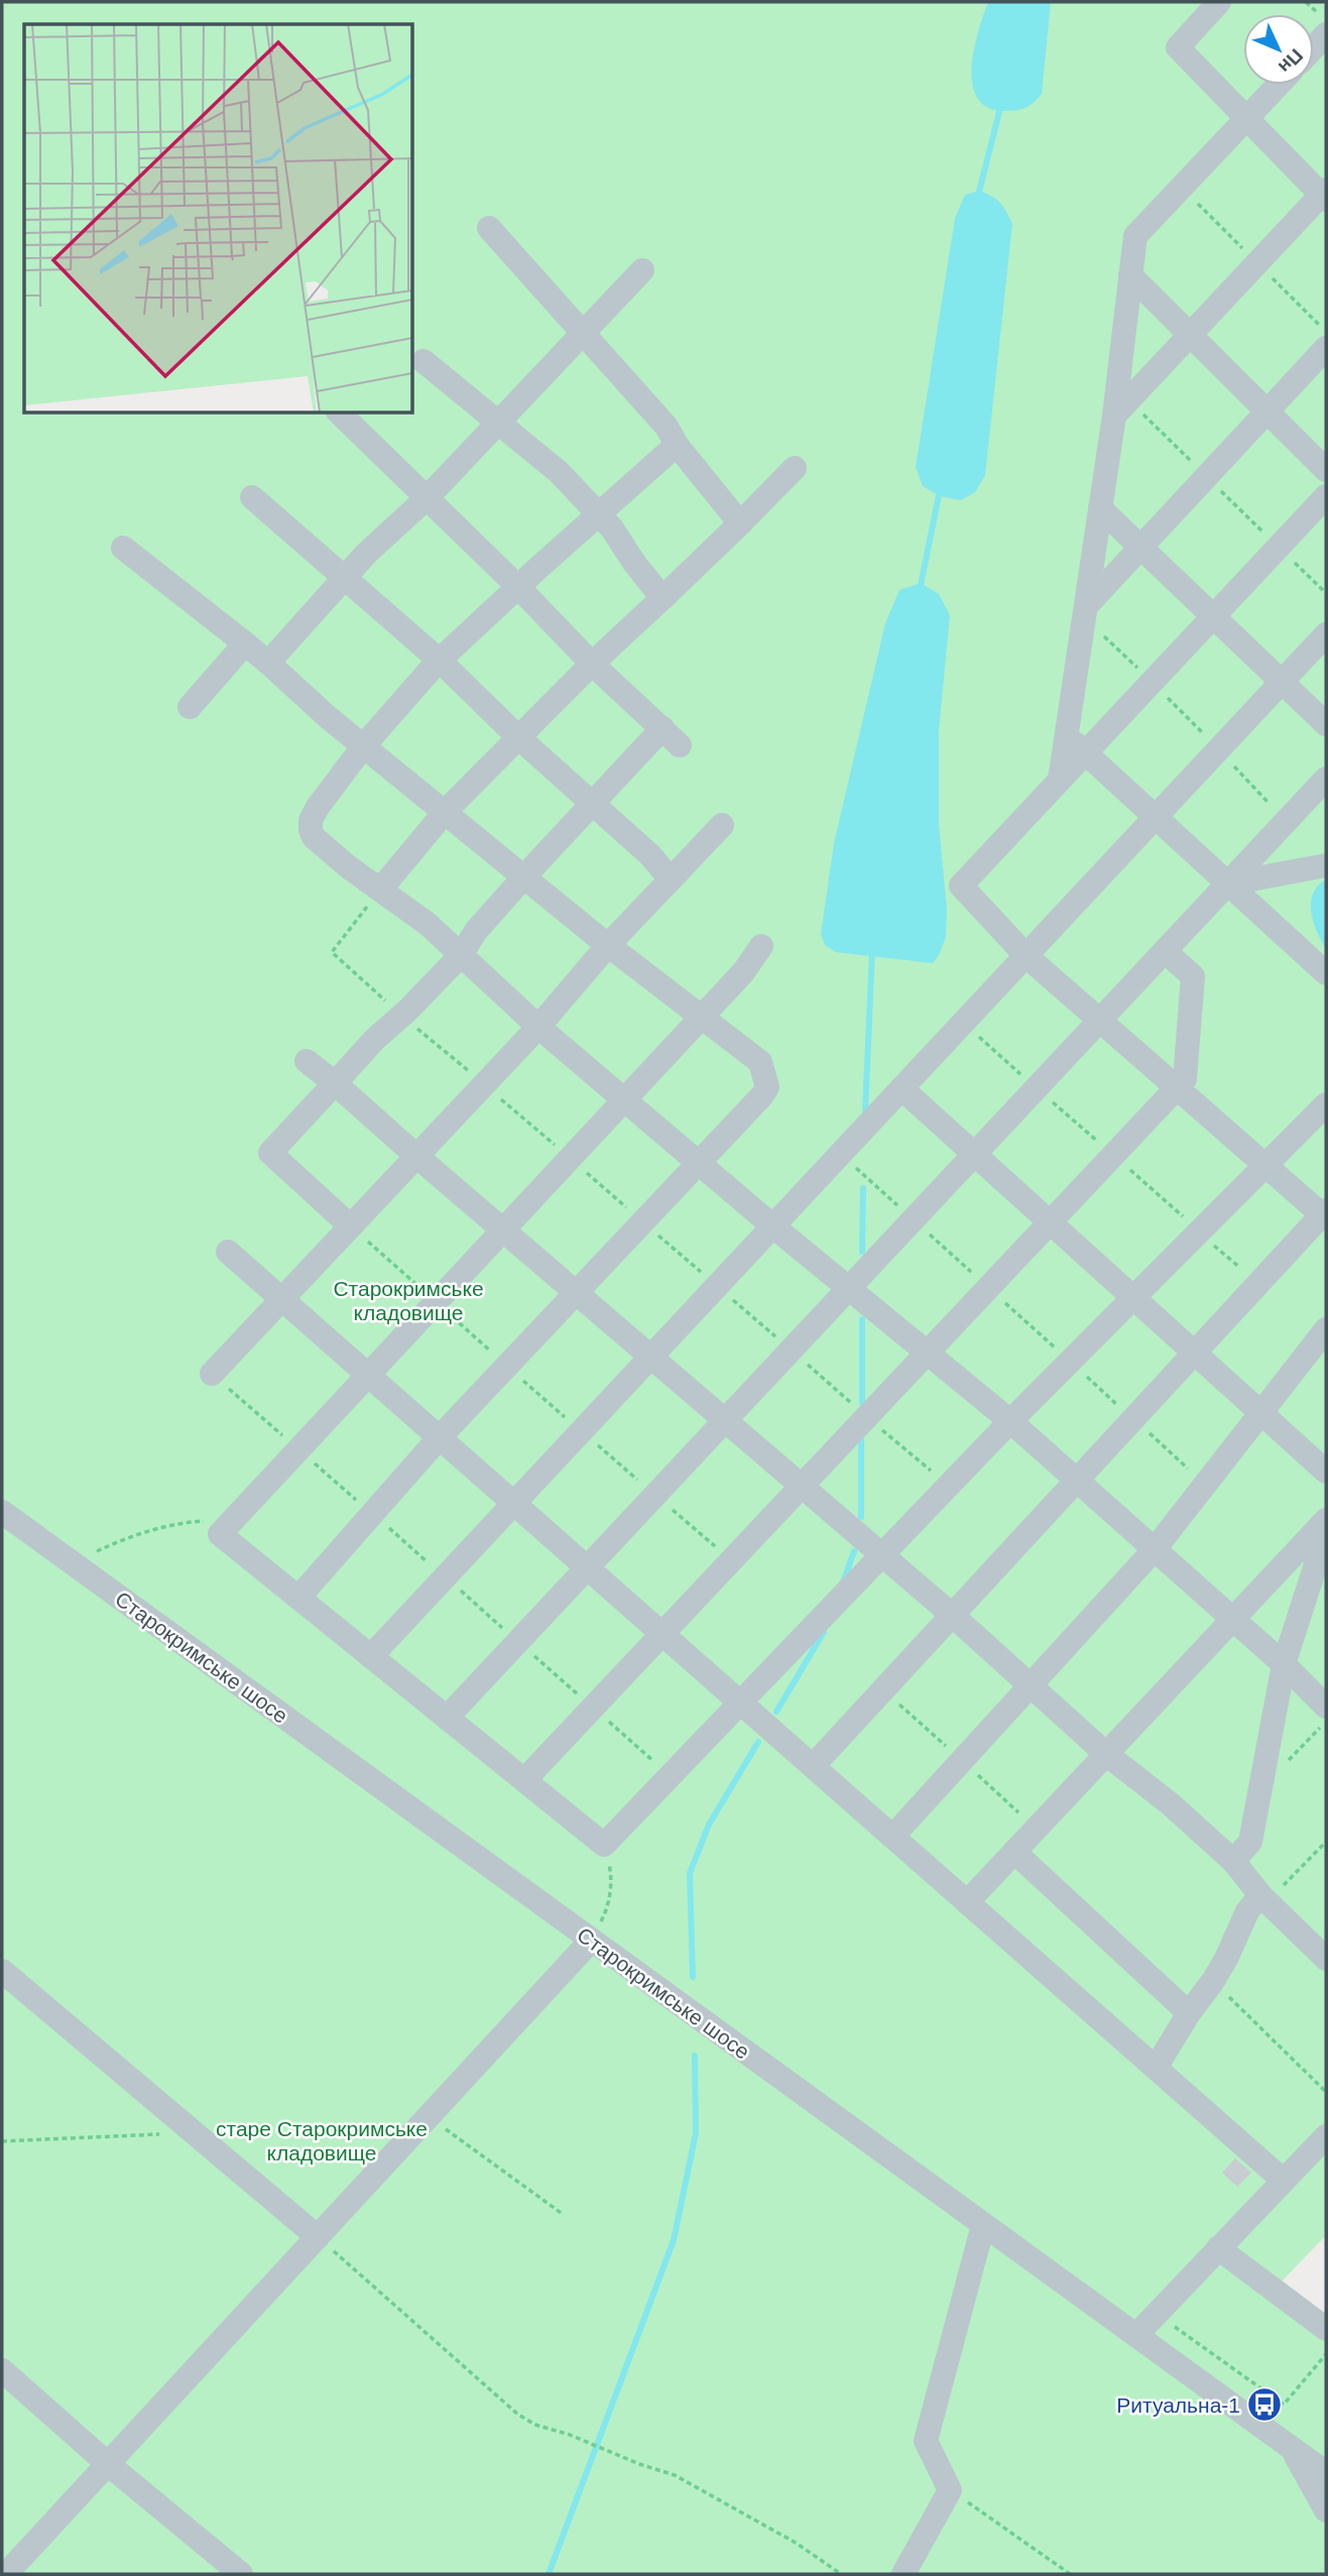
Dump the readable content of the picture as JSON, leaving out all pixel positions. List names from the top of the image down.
{
  "streets": {
    "street": ["Старокримське шосе"]
  },
  "parks": ["Старокримське кладовище", "старе Старокримське кладовище"],
  "places": {
    "bus stop": ["Ритуальна-1"]
  },
  "north": "bottom right"
}
